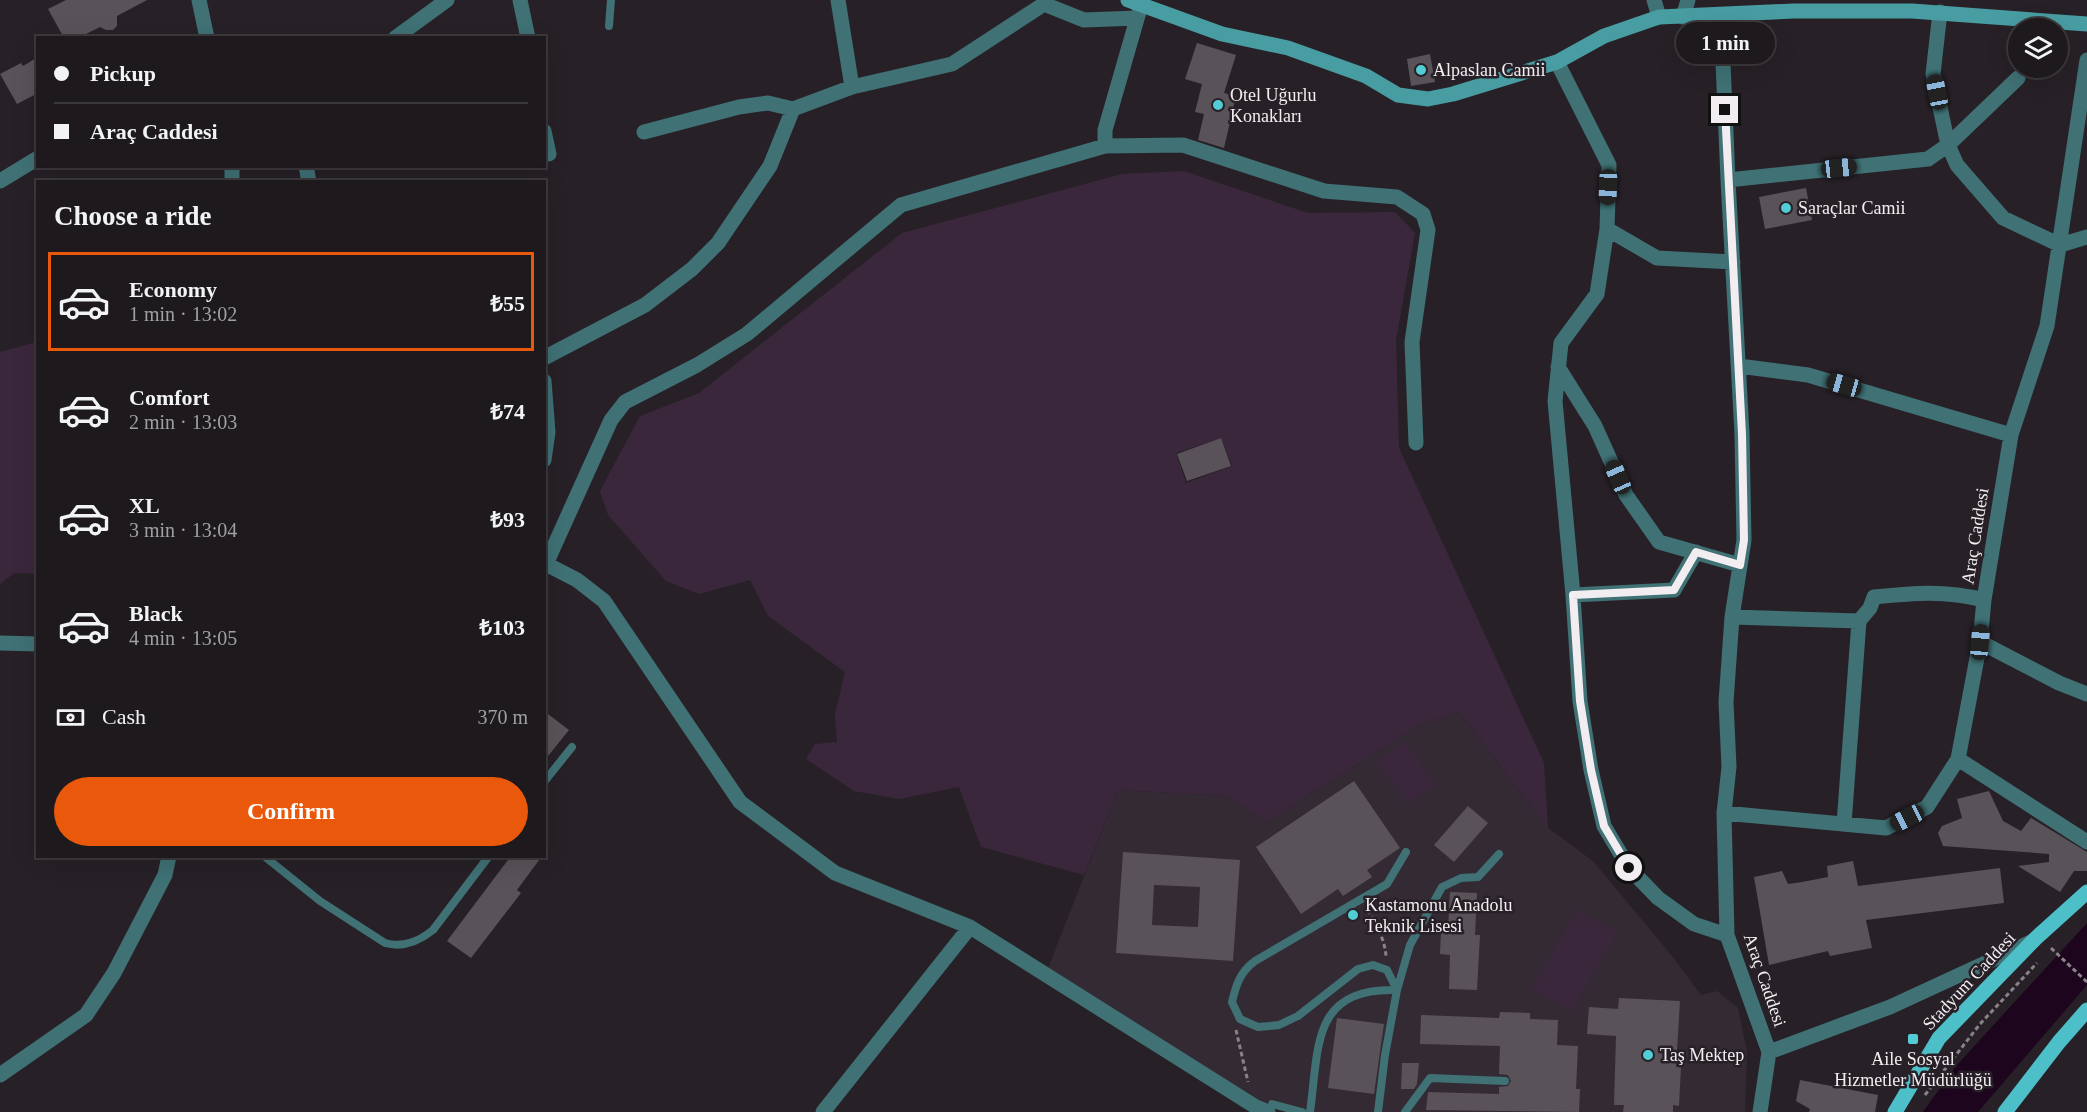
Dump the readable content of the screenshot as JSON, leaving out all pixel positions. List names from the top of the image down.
{
  "streets": {
    "main road": ["Stadyum Caddesi"],
    "street": ["Araç Caddesi"]
  },
  "places": {
    "other": [
      "Alpaslan Camii",
      "Otel Uğurlu Konakları",
      "Saraçlar Camii",
      "Kastamonu Anadolu Teknik Lisesi",
      "Taş Mektep"
    ],
    "transit": ["Aile Sosyal Hizmetler Müdürlüğü"]
  },
  "page": {
    "bubble": "1 min",
    "banner": ["Pickup", "Araç Caddesi"],
    "heading": "Choose a ride",
    "list": [
      {
        "name": "Economy",
        "note": "1 min · 13:02",
        "value": "₺55"
      },
      {
        "name": "Comfort",
        "note": "2 min · 13:03",
        "value": "₺74"
      },
      {
        "name": "XL",
        "note": "3 min · 13:04",
        "value": "₺93"
      },
      {
        "name": "Black",
        "note": "4 min · 13:05",
        "value": "₺103"
      }
    ],
    "pay": ["Cash", "370 m"],
    "buttons": "Confirm"
  }
}
